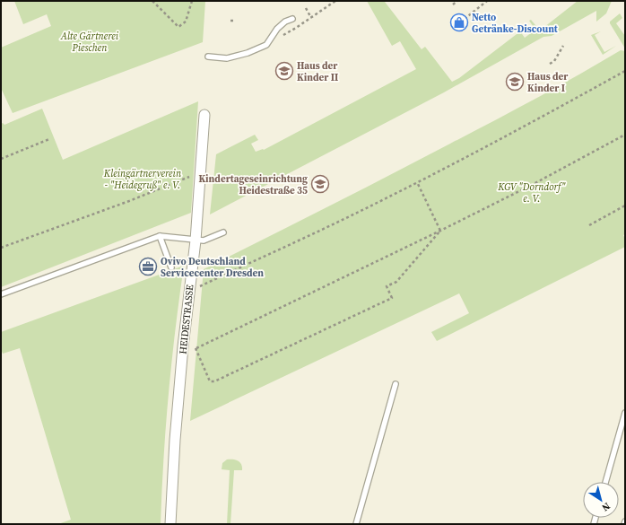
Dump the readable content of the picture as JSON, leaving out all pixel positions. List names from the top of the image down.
{
  "streets": {
    "street": ["HEIDESTRASSE"]
  },
  "parks": ["Alte Gärtnerei Pieschen", "Kleingärtnerverein - \"Heidegruß\" e. V.", "KGV \"Dorndorf\" e. V."],
  "places": {
    "shop": ["Netto Getränke-Discount"],
    "school or university": ["Haus der Kinder II", "Haus der Kinder I", "Kindertageseinrichtung Heidestraße 35"],
    "office": ["Ovivo Deutschland Servicecenter Dresden"]
  },
  "north": "bottom right"
}
